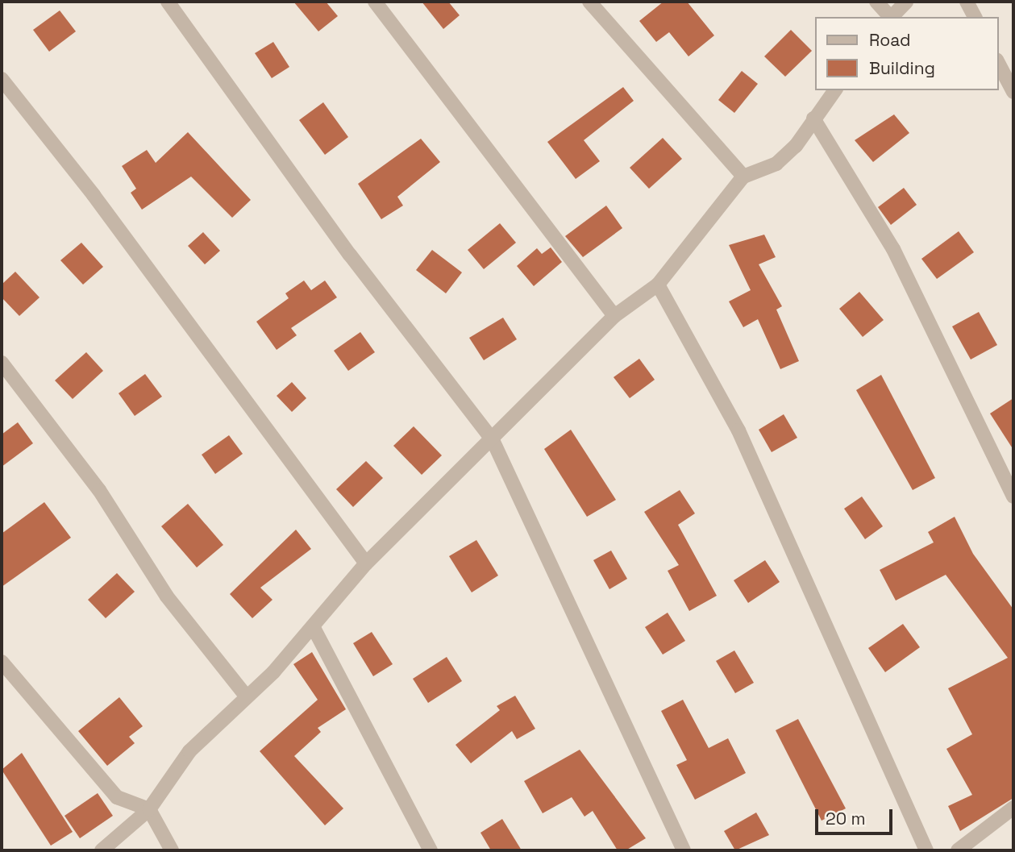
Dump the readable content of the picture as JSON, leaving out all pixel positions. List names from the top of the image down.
{
  "legend": ["Road", "Building"],
  "scale_bar": "20 m"
}
